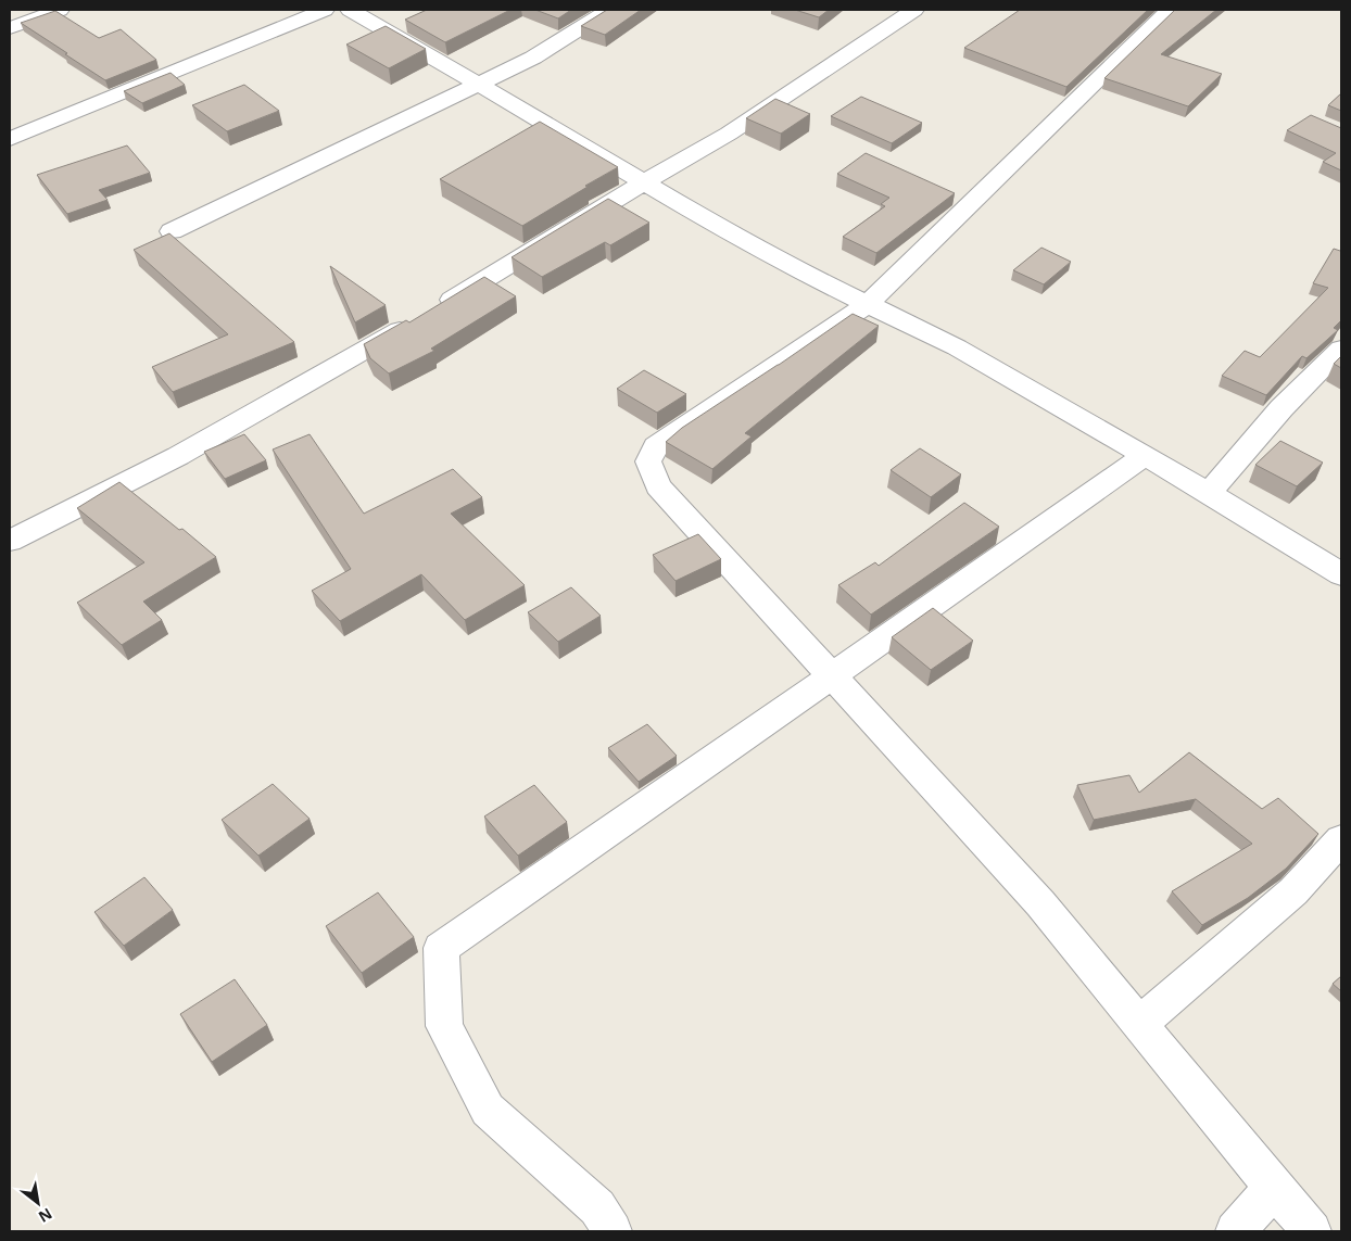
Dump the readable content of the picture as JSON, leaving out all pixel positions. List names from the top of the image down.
{
  "north": "bottom right"
}
